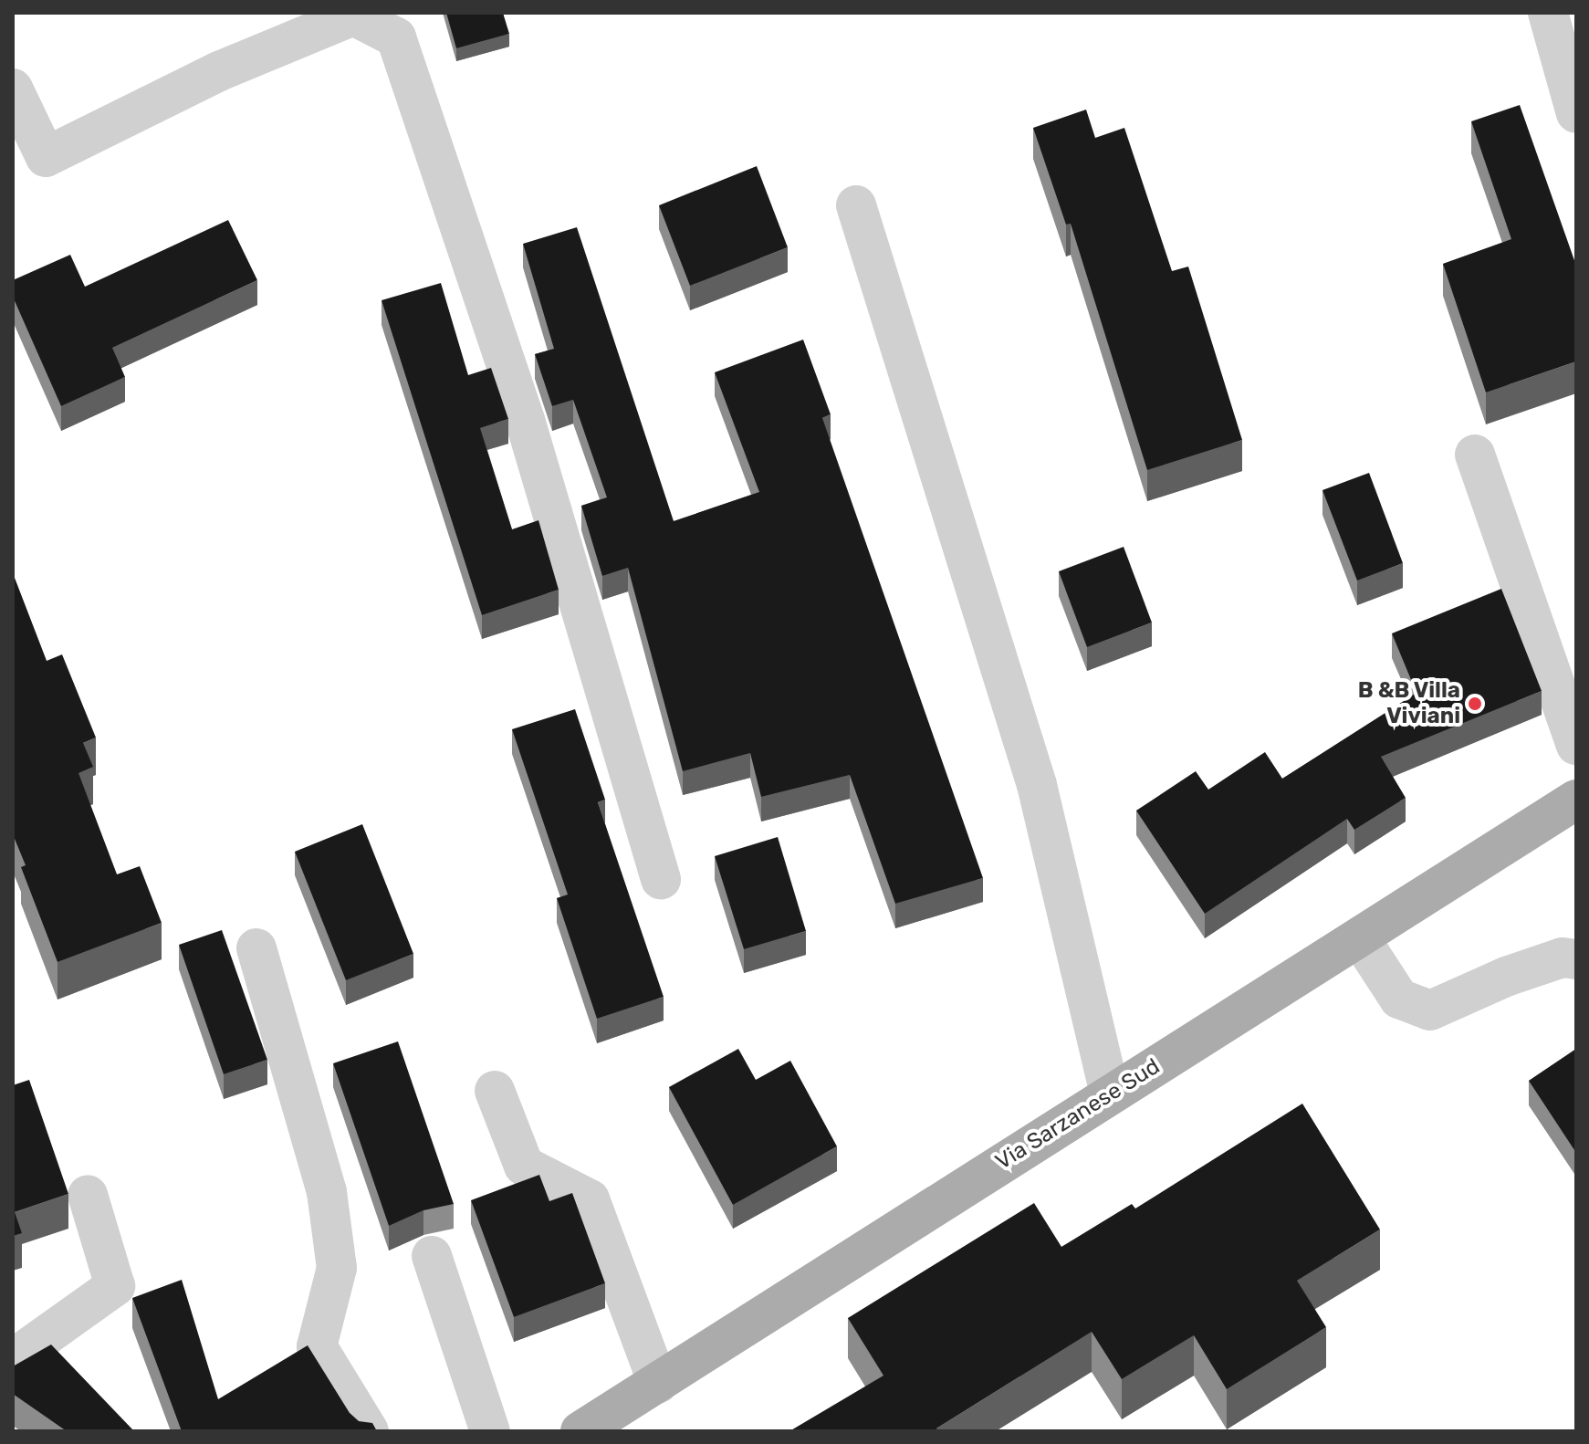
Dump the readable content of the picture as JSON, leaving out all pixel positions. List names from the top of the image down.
{
  "streets": {
    "main road": ["Via Sarzanese Sud"]
  },
  "places": ["B &B Villa Viviani"]
}
